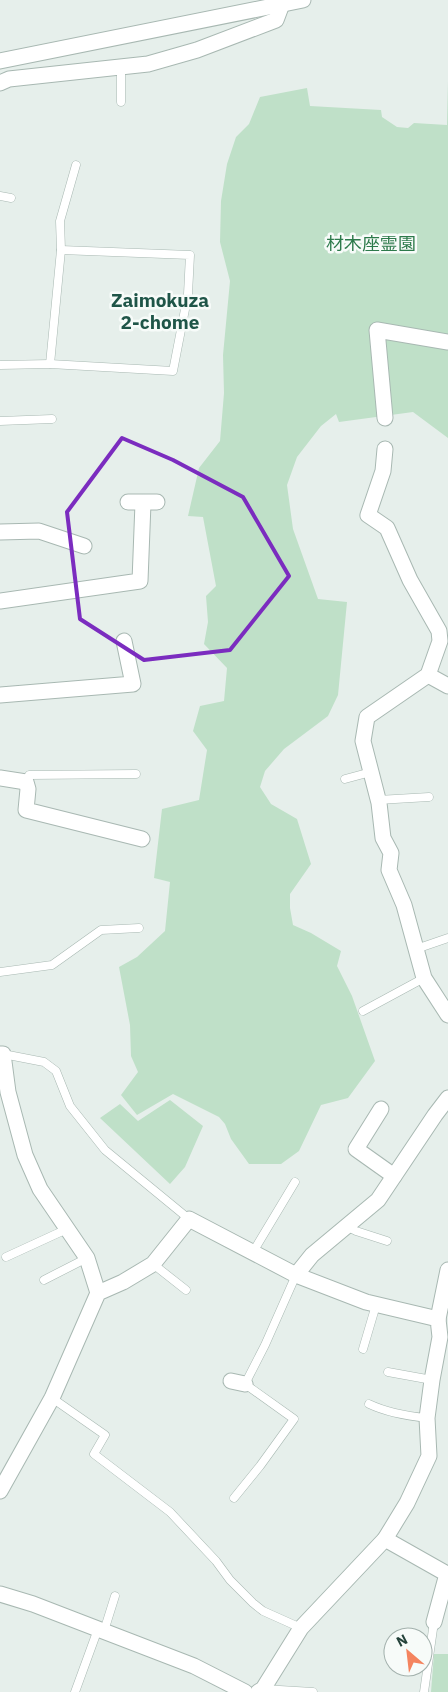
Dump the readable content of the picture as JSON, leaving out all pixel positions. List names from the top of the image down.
{
  "districts": ["Zaimokuza 2-chome"],
  "parks": ["材木座霊園"],
  "north": "top left"
}
